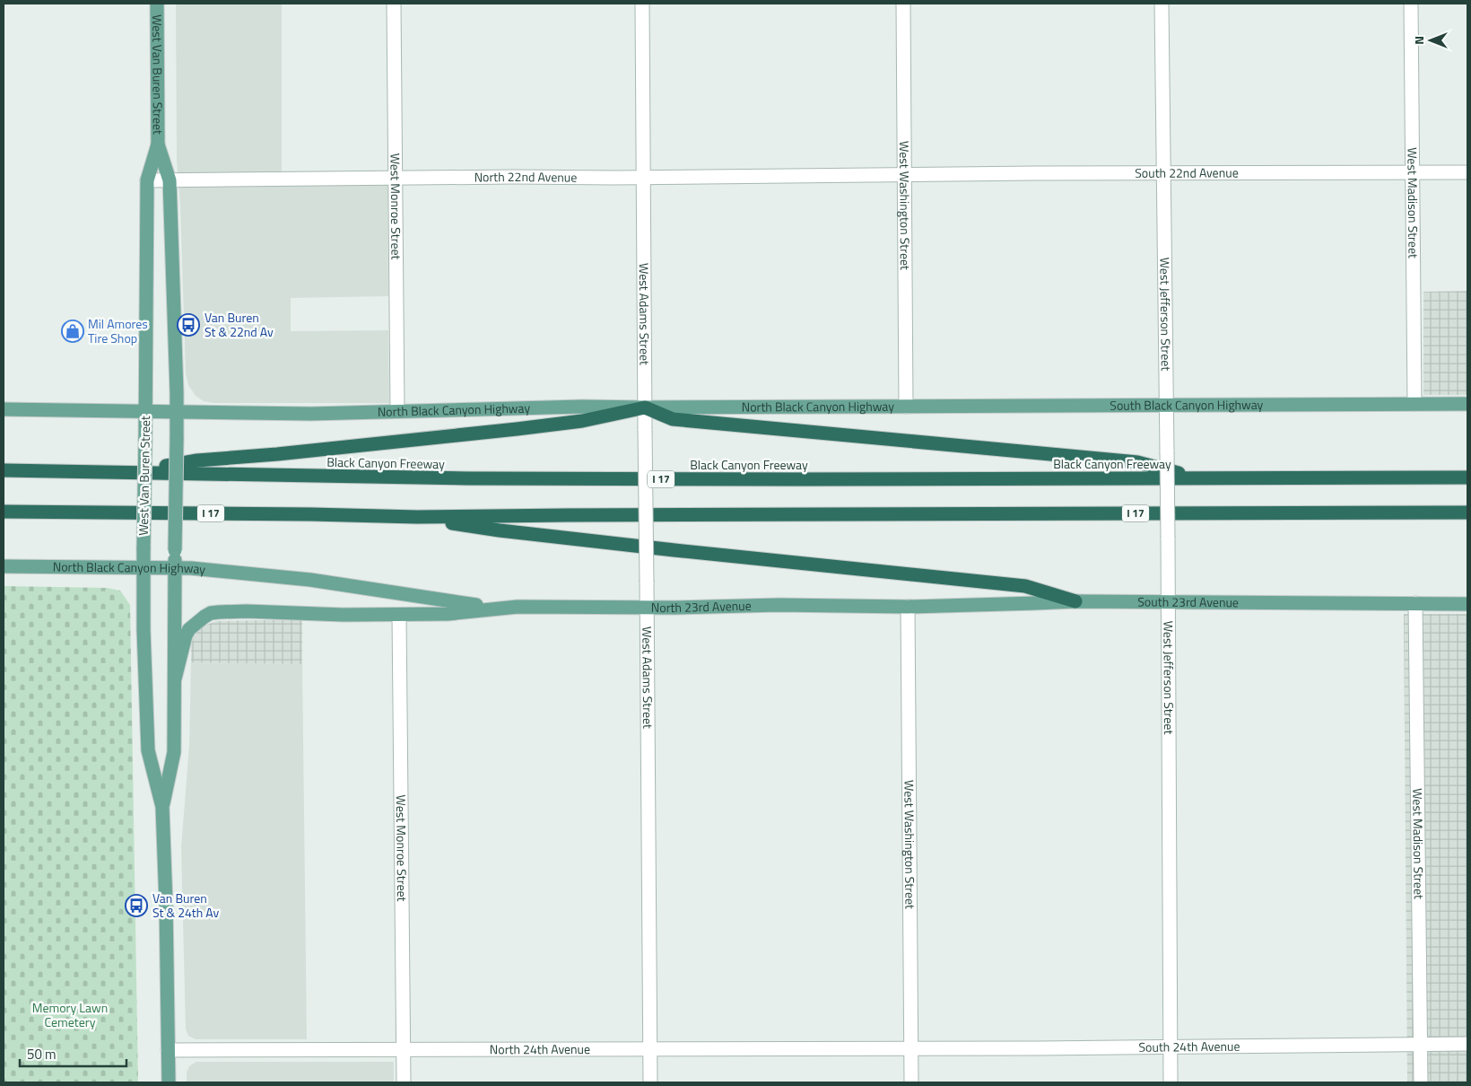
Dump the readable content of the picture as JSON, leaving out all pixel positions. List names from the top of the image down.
{
  "streets": {
    "highway": ["Black Canyon Freeway", "I 17"],
    "main road": [
      "West Van Buren Street",
      "South Black Canyon Highway",
      "North Black Canyon Highway",
      "South 23rd Avenue",
      "North 23rd Avenue"
    ],
    "street": [
      "South 22nd Avenue",
      "North 22nd Avenue",
      "West Madison Street",
      "West Washington Street",
      "West Monroe Street",
      "West Adams Street",
      "West Jefferson Street",
      "South 24th Avenue",
      "North 24th Avenue"
    ]
  },
  "crossings": [
    ["West Van Buren Street", "North 22nd Avenue"],
    ["West Van Buren Street", "North Black Canyon Highway"],
    ["West Van Buren Street", "North 24th Avenue"],
    ["South 22nd Avenue", "North 22nd Avenue"],
    ["South 22nd Avenue", "West Madison Street"],
    ["South 22nd Avenue", "West Washington Street"],
    ["South 22nd Avenue", "West Jefferson Street"],
    ["North 22nd Avenue", "West Washington Street"],
    ["North 22nd Avenue", "West Monroe Street"],
    ["North 22nd Avenue", "West Adams Street"],
    ["West Madison Street", "South Black Canyon Highway"],
    ["West Madison Street", "South 23rd Avenue"],
    ["West Madison Street", "South 24th Avenue"],
    ["West Washington Street", "South Black Canyon Highway"],
    ["West Washington Street", "North Black Canyon Highway"],
    ["West Washington Street", "South 23rd Avenue"],
    ["West Washington Street", "North 23rd Avenue"],
    ["West Washington Street", "South 24th Avenue"],
    ["West Washington Street", "North 24th Avenue"],
    ["West Monroe Street", "North Black Canyon Highway"],
    ["West Monroe Street", "North 24th Avenue"],
    ["West Adams Street", "North Black Canyon Highway"],
    ["West Adams Street", "North 23rd Avenue"],
    ["West Adams Street", "North 24th Avenue"],
    ["West Jefferson Street", "South Black Canyon Highway"],
    ["West Jefferson Street", "South 23rd Avenue"],
    ["West Jefferson Street", "South 24th Avenue"],
    ["South Black Canyon Highway", "North Black Canyon Highway"],
    ["North Black Canyon Highway", "North 23rd Avenue"],
    ["South 23rd Avenue", "North 23rd Avenue"],
    ["South 24th Avenue", "North 24th Avenue"]
  ],
  "parks": ["Memory Lawn Cemetery"],
  "places": {
    "bus stop": ["Van Buren St & 22nd Av", "Van Buren St & 24th Av"],
    "shop": ["Mil Amores Tire Shop"]
  },
  "scale_bar": "50 m",
  "north": "left"
}
